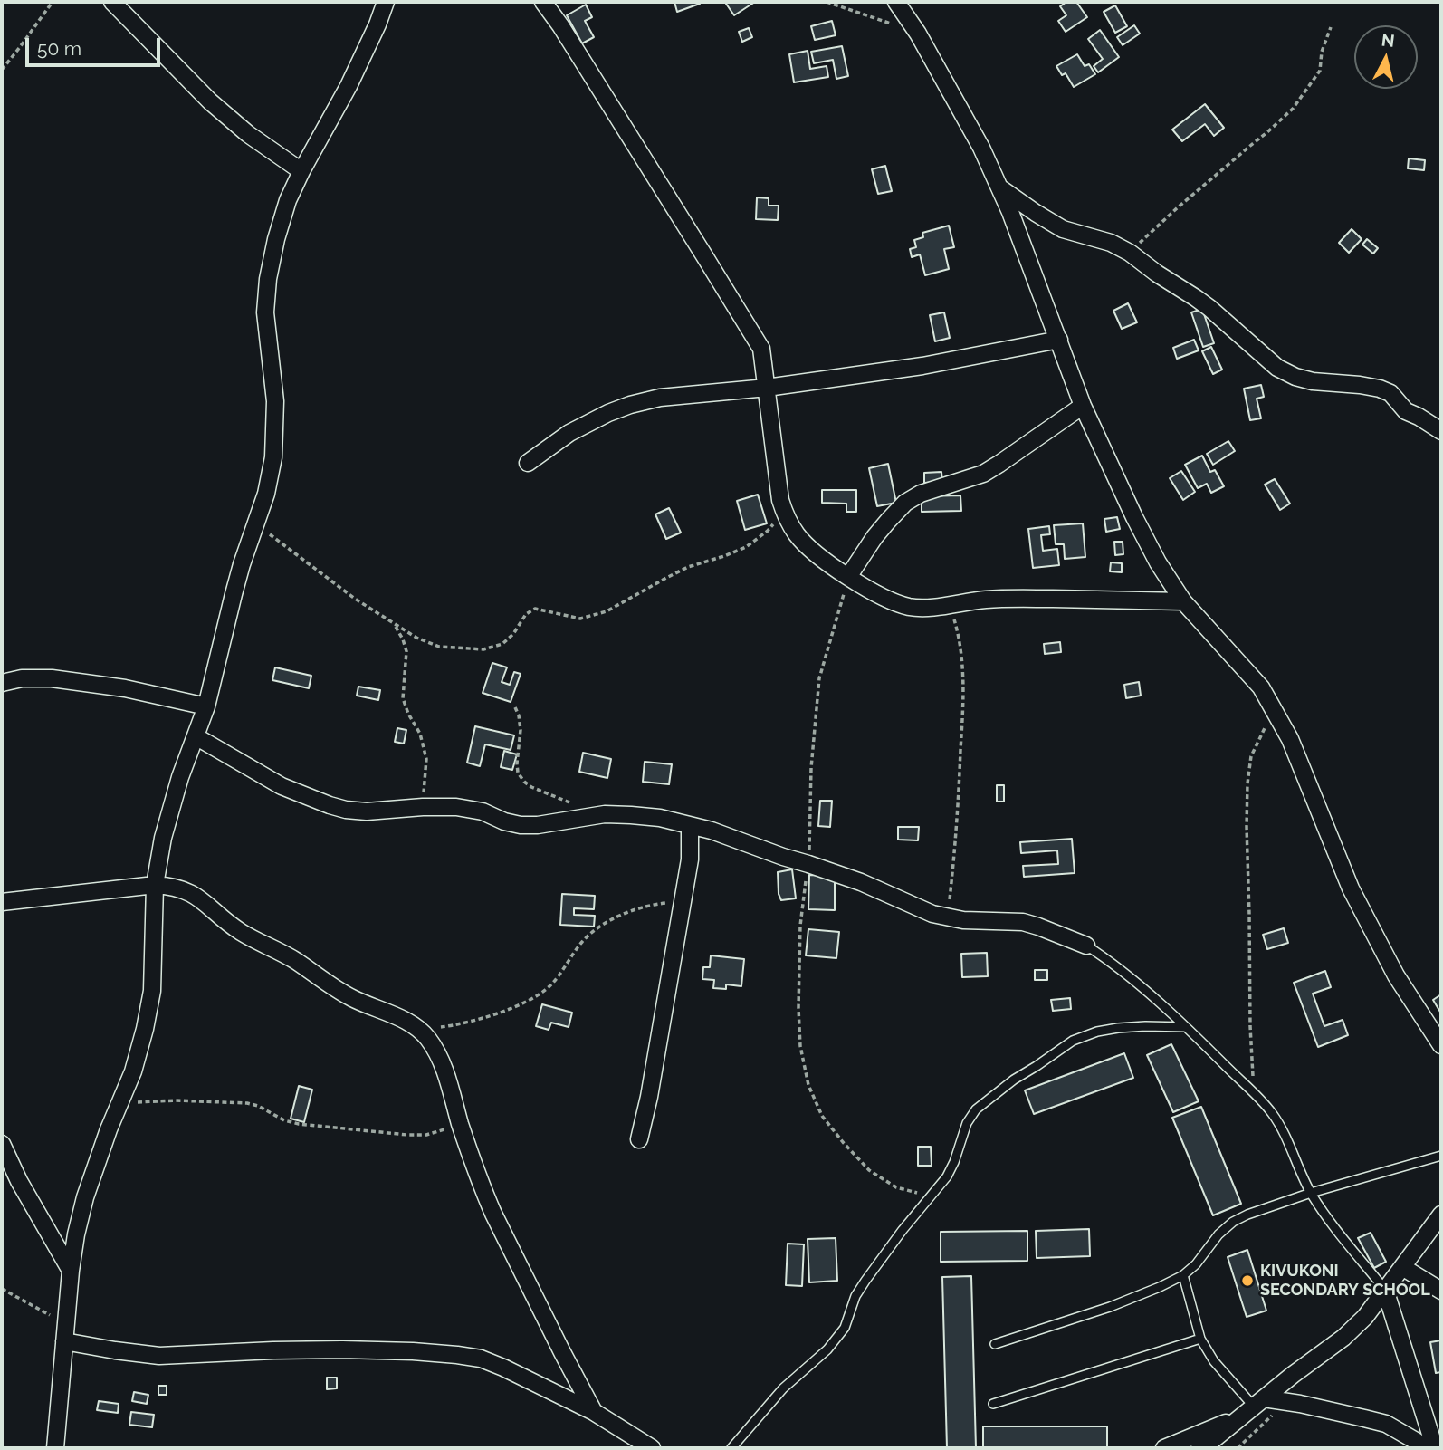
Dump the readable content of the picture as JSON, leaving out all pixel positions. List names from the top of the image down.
{
  "places": ["KIVUKONI SECONDARY SCHOOL"],
  "scale_bar": "50 m",
  "north": "top"
}
